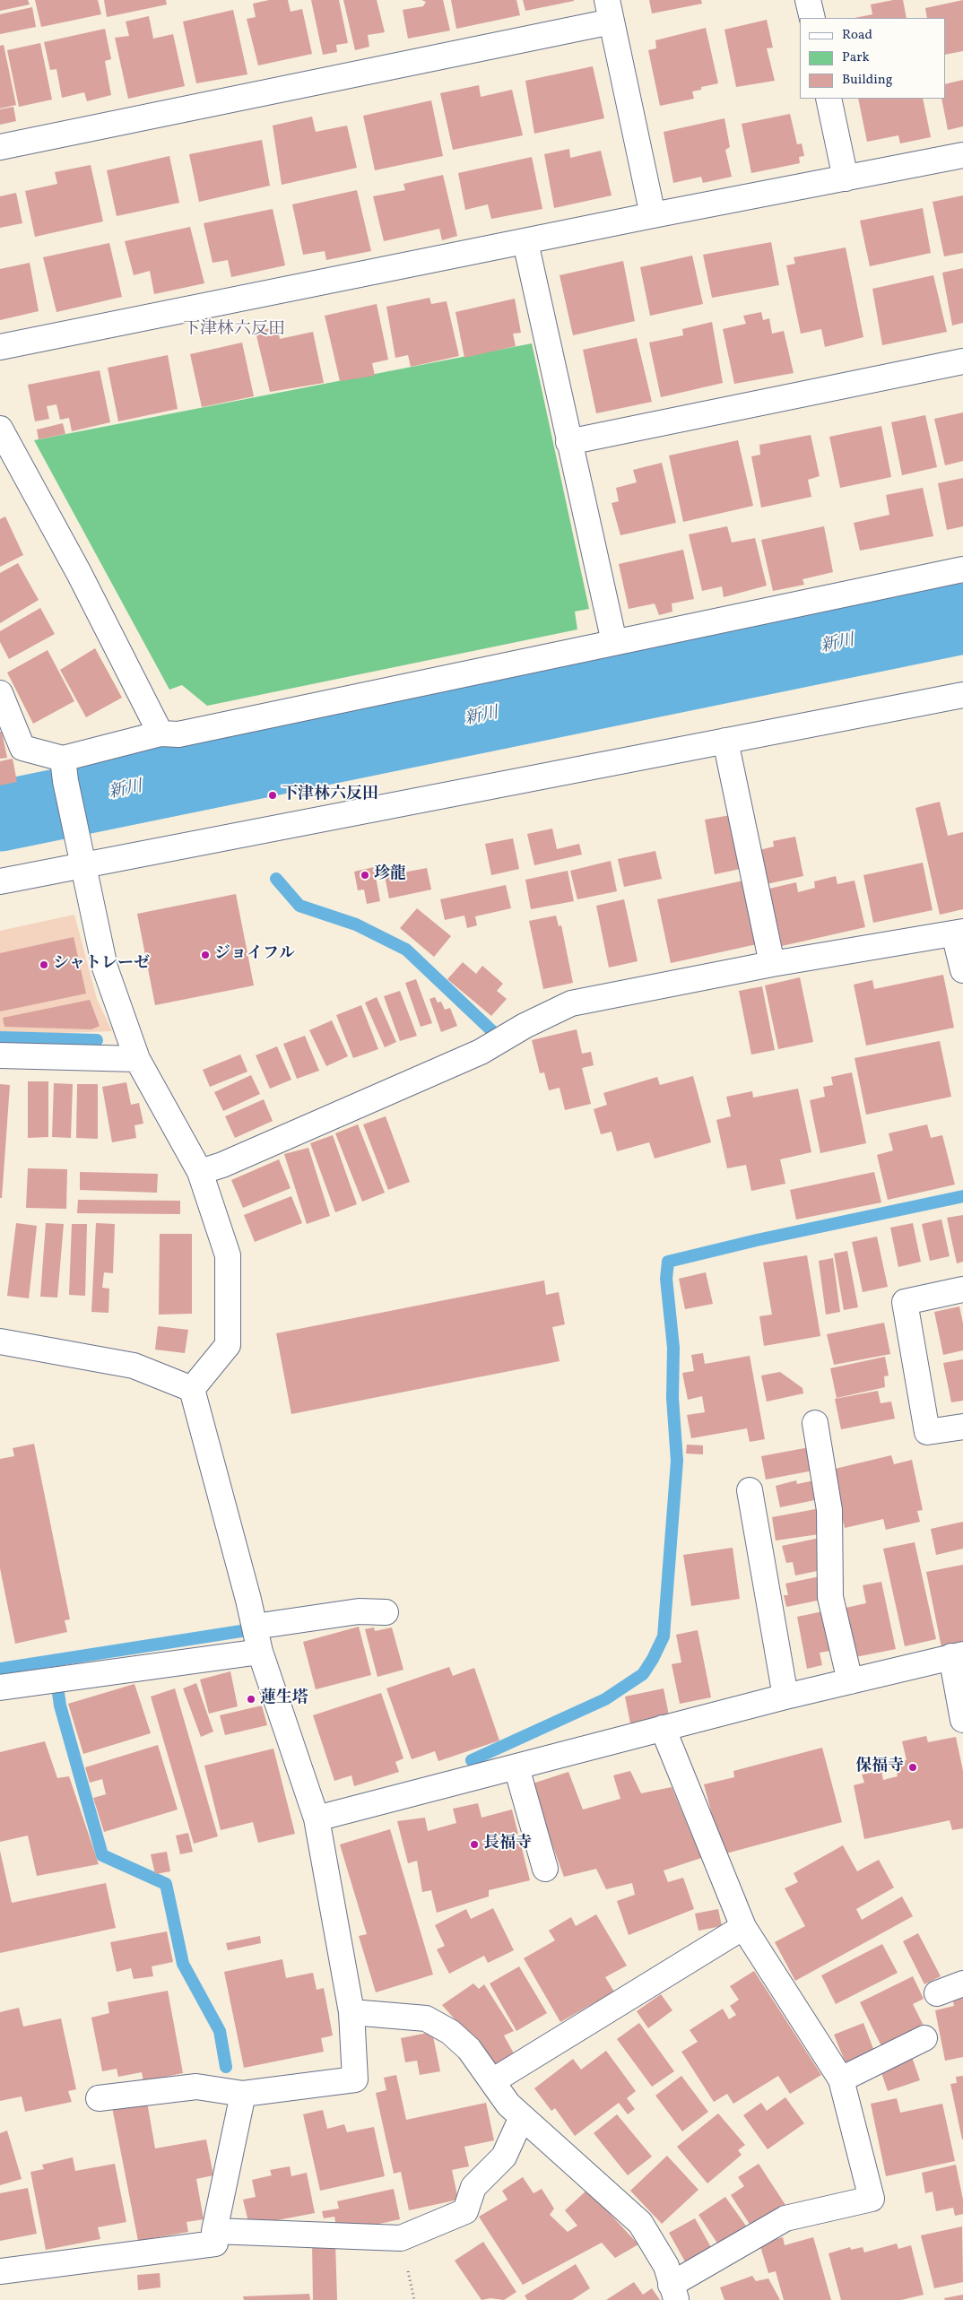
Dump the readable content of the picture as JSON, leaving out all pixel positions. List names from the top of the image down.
{
  "districts": ["下津林六反田"],
  "water": ["新川"],
  "places": [
    "下津林六反田",
    "珍龍",
    "ジョイフル",
    "シャトレーゼ",
    "蓮生塔",
    "保福寺",
    "長福寺"
  ],
  "legend": ["Road", "Park", "Building"]
}
